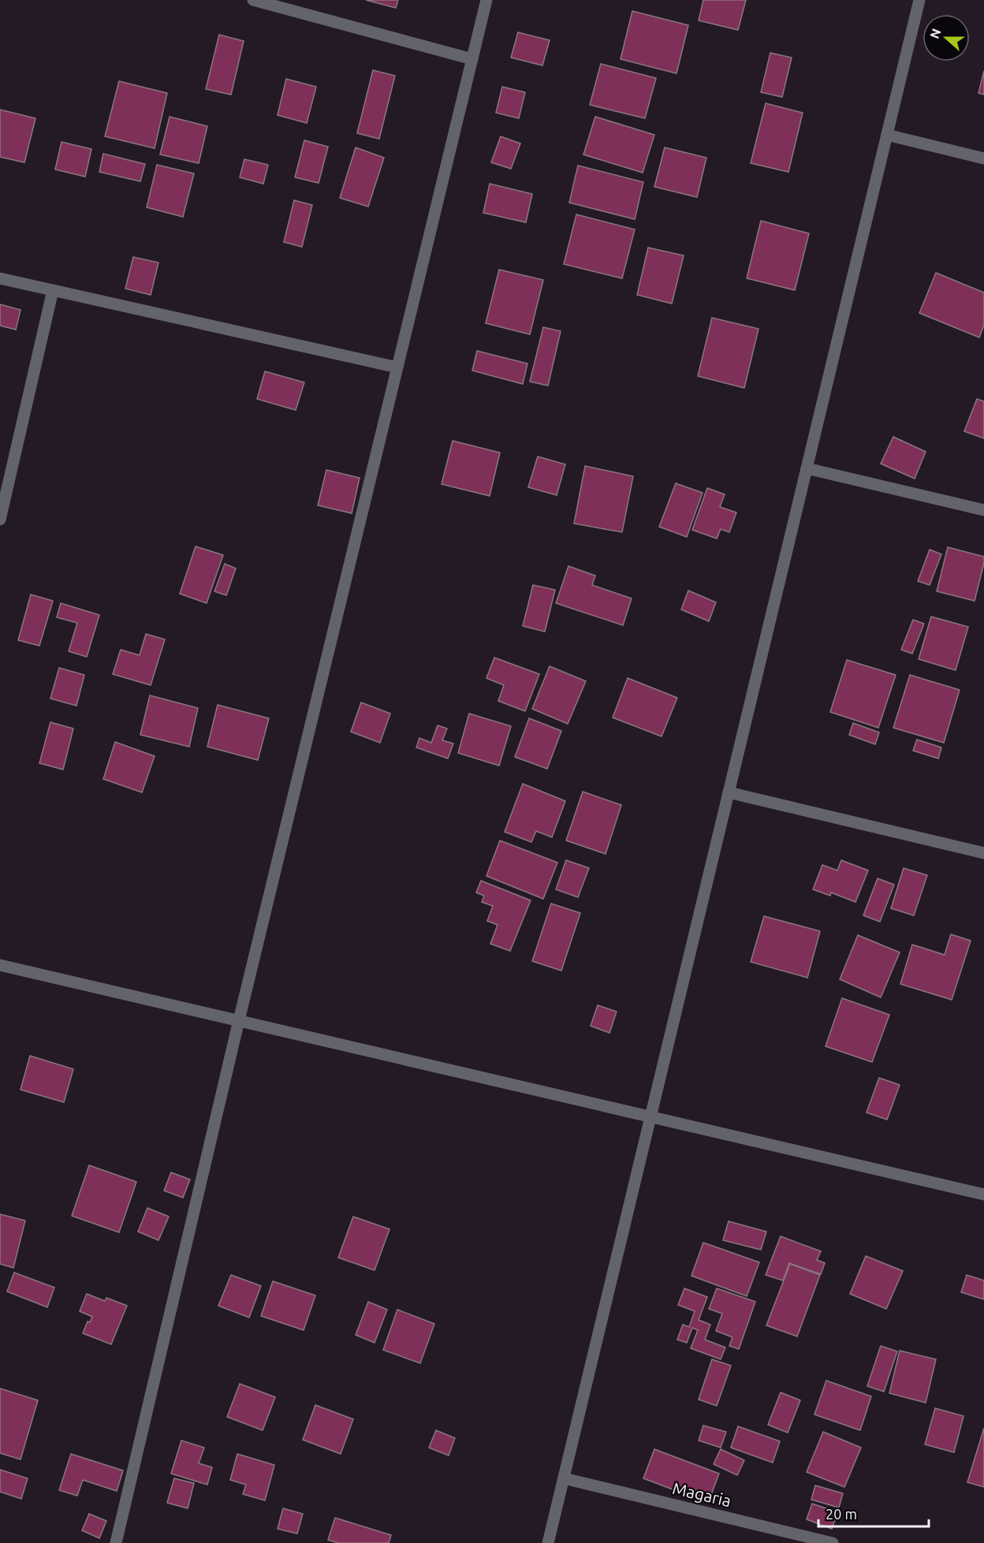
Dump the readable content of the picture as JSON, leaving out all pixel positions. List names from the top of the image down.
{
  "streets": {
    "street": ["Magaria"]
  },
  "scale_bar": "20 m",
  "north": "left"
}
